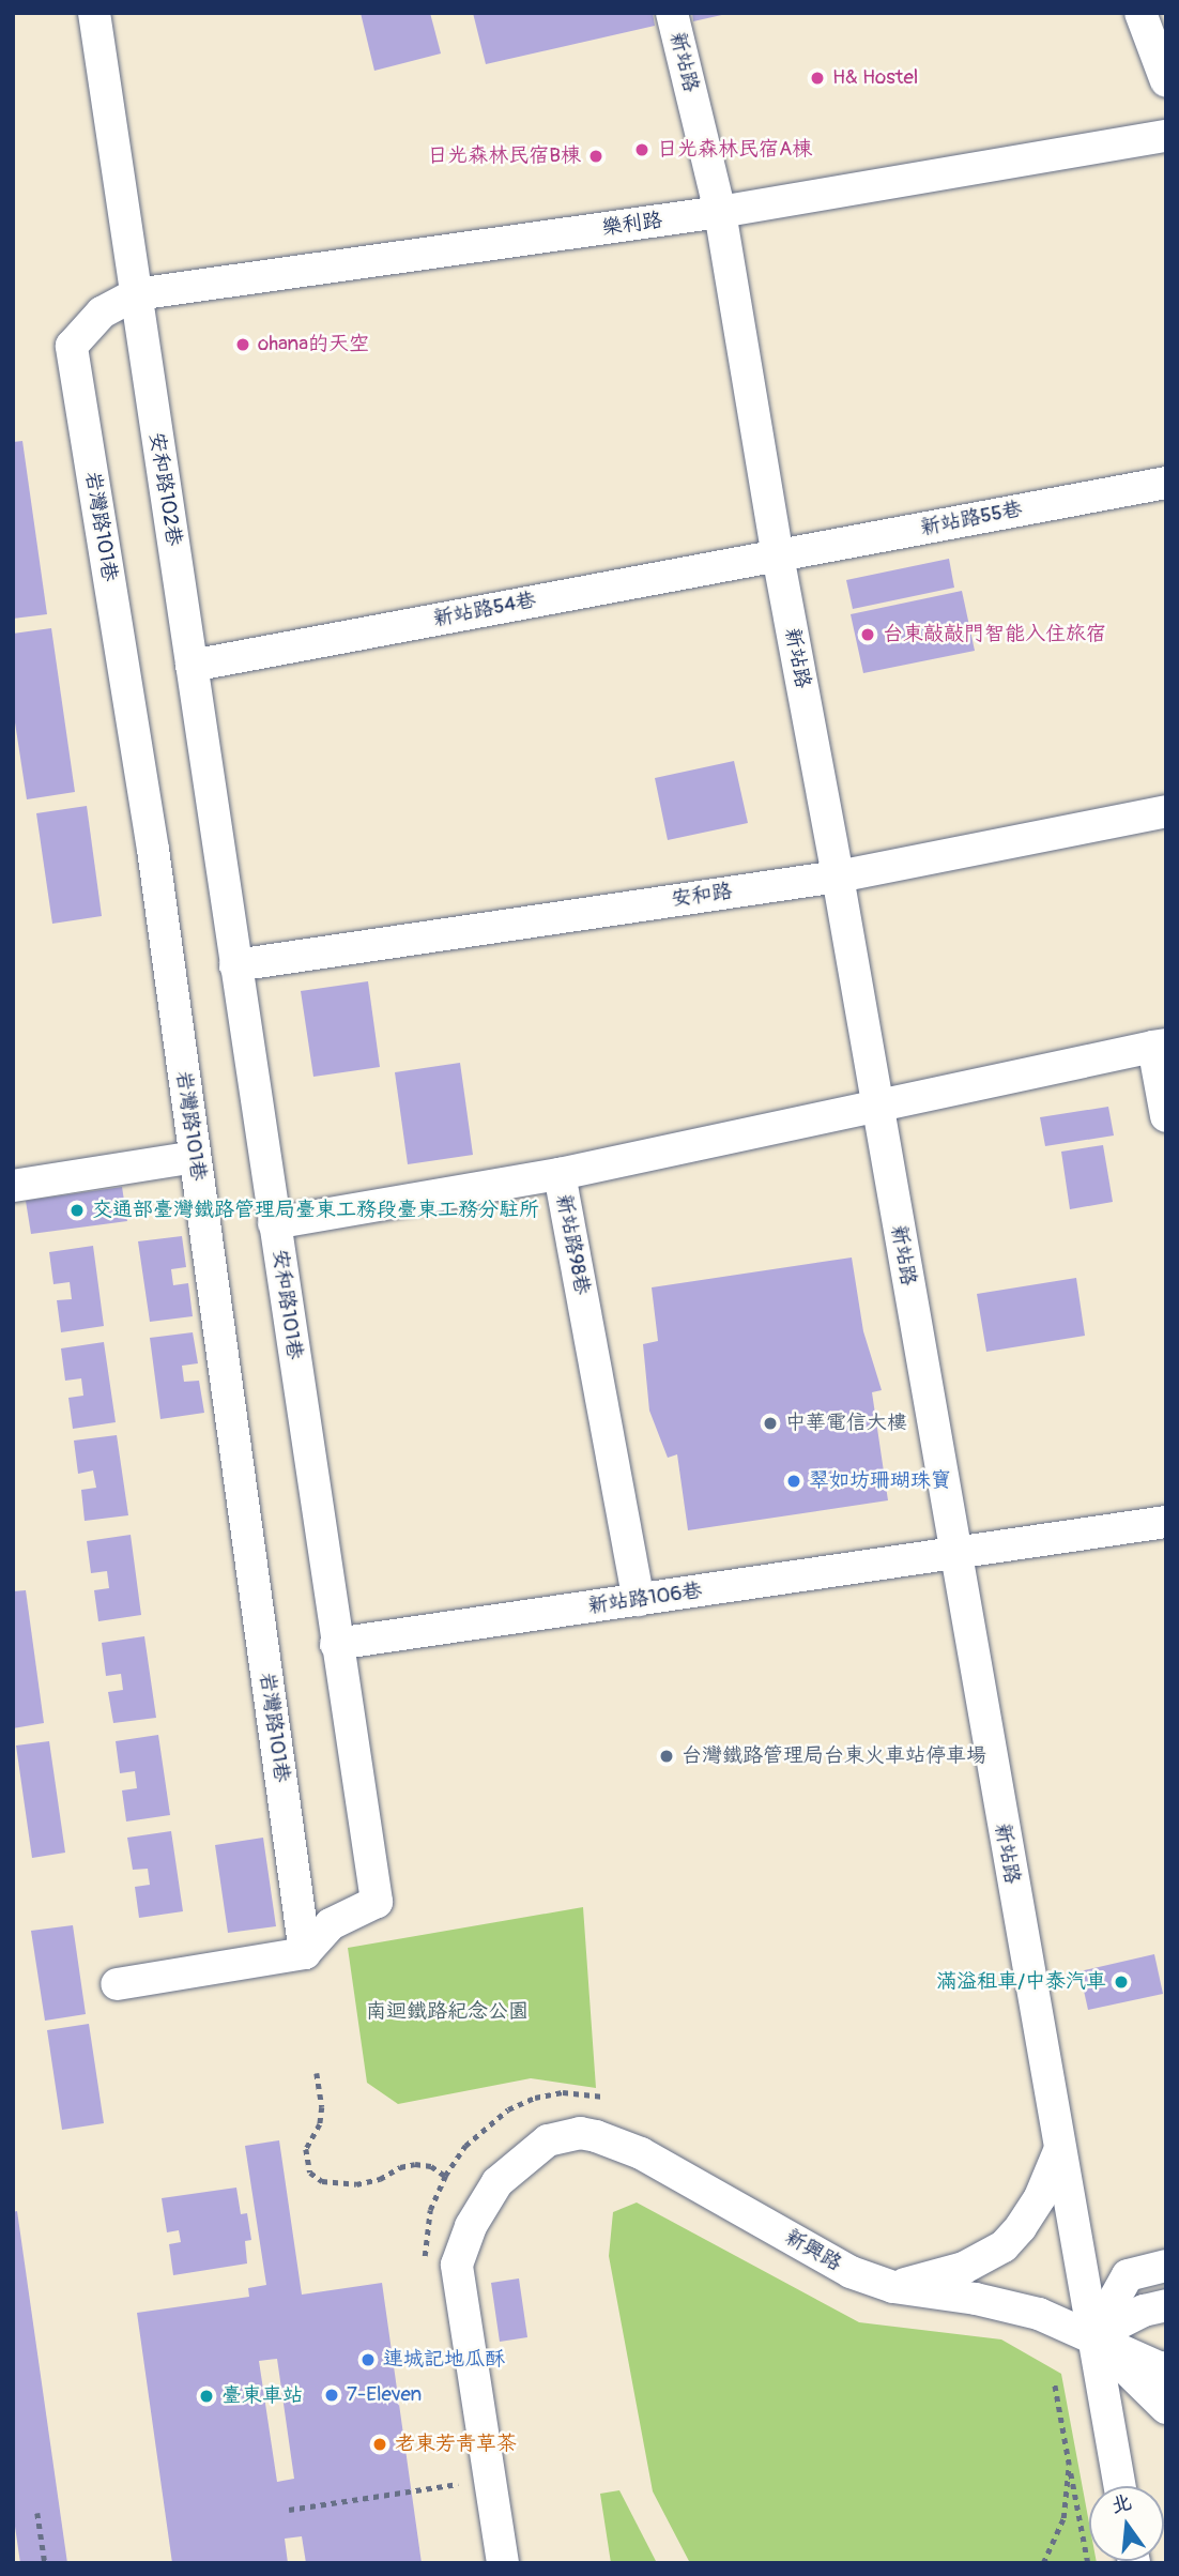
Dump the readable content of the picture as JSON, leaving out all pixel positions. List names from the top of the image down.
{
  "streets": {
    "street": [
      "新站路",
      "樂利路",
      "安和路102巷",
      "新站路55巷",
      "岩灣路101巷",
      "新站路54巷",
      "安和路",
      "新站路98巷",
      "安和路101巷",
      "新站路106巷",
      "新興路"
    ]
  },
  "crossings": [
    ["新站路", "樂利路"],
    ["新站路", "新站路55巷"],
    ["新站路", "新站路54巷"],
    ["新站路", "安和路"],
    ["新站路", "新站路106巷"],
    ["新站路", "新興路"],
    ["樂利路", "安和路102巷"],
    ["樂利路", "岩灣路101巷"],
    ["安和路102巷", "新站路54巷"],
    ["安和路102巷", "安和路"],
    ["安和路102巷", "安和路101巷"],
    ["新站路55巷", "新站路54巷"],
    ["岩灣路101巷", "安和路101巷"],
    ["安和路", "安和路101巷"],
    ["新站路98巷", "安和路101巷"],
    ["新站路98巷", "新站路106巷"],
    ["安和路101巷", "新站路106巷"]
  ],
  "parks": ["南迴鐵路紀念公園"],
  "places": [
    "H& Hostel",
    "日光森林民宿A棟",
    "日光森林民宿B棟",
    "ohana的天空",
    "台東敲敲門智能入住旅宿",
    "交通部臺灣鐵路管理局臺東工務段臺東工務分駐所",
    "中華電信大樓",
    "翠如坊珊瑚珠寶",
    "台灣鐵路管理局台東火車站停車場",
    "滿溢租車/中泰汽車",
    "連城記地瓜酥",
    "7-Eleven",
    "臺東車站",
    "老東芳青草茶"
  ],
  "north": "top"
}
